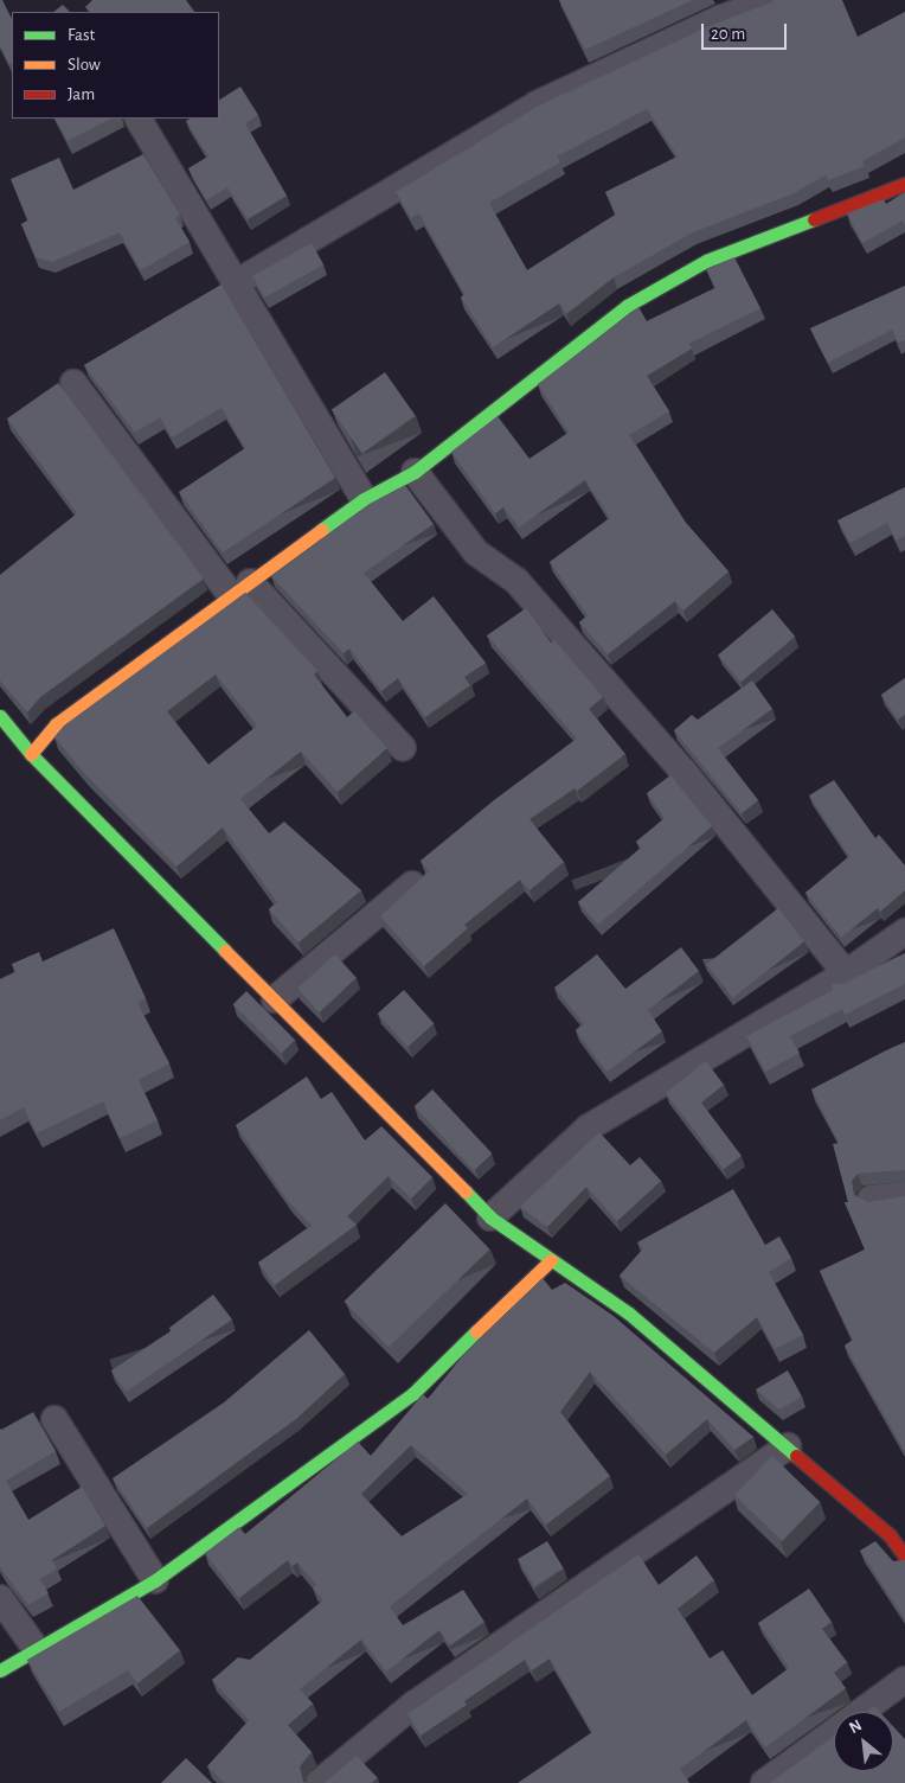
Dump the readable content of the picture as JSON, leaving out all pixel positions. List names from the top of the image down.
{
  "legend": ["Fast", "Slow", "Jam"],
  "scale_bar": "20 m",
  "north": "top left"
}
